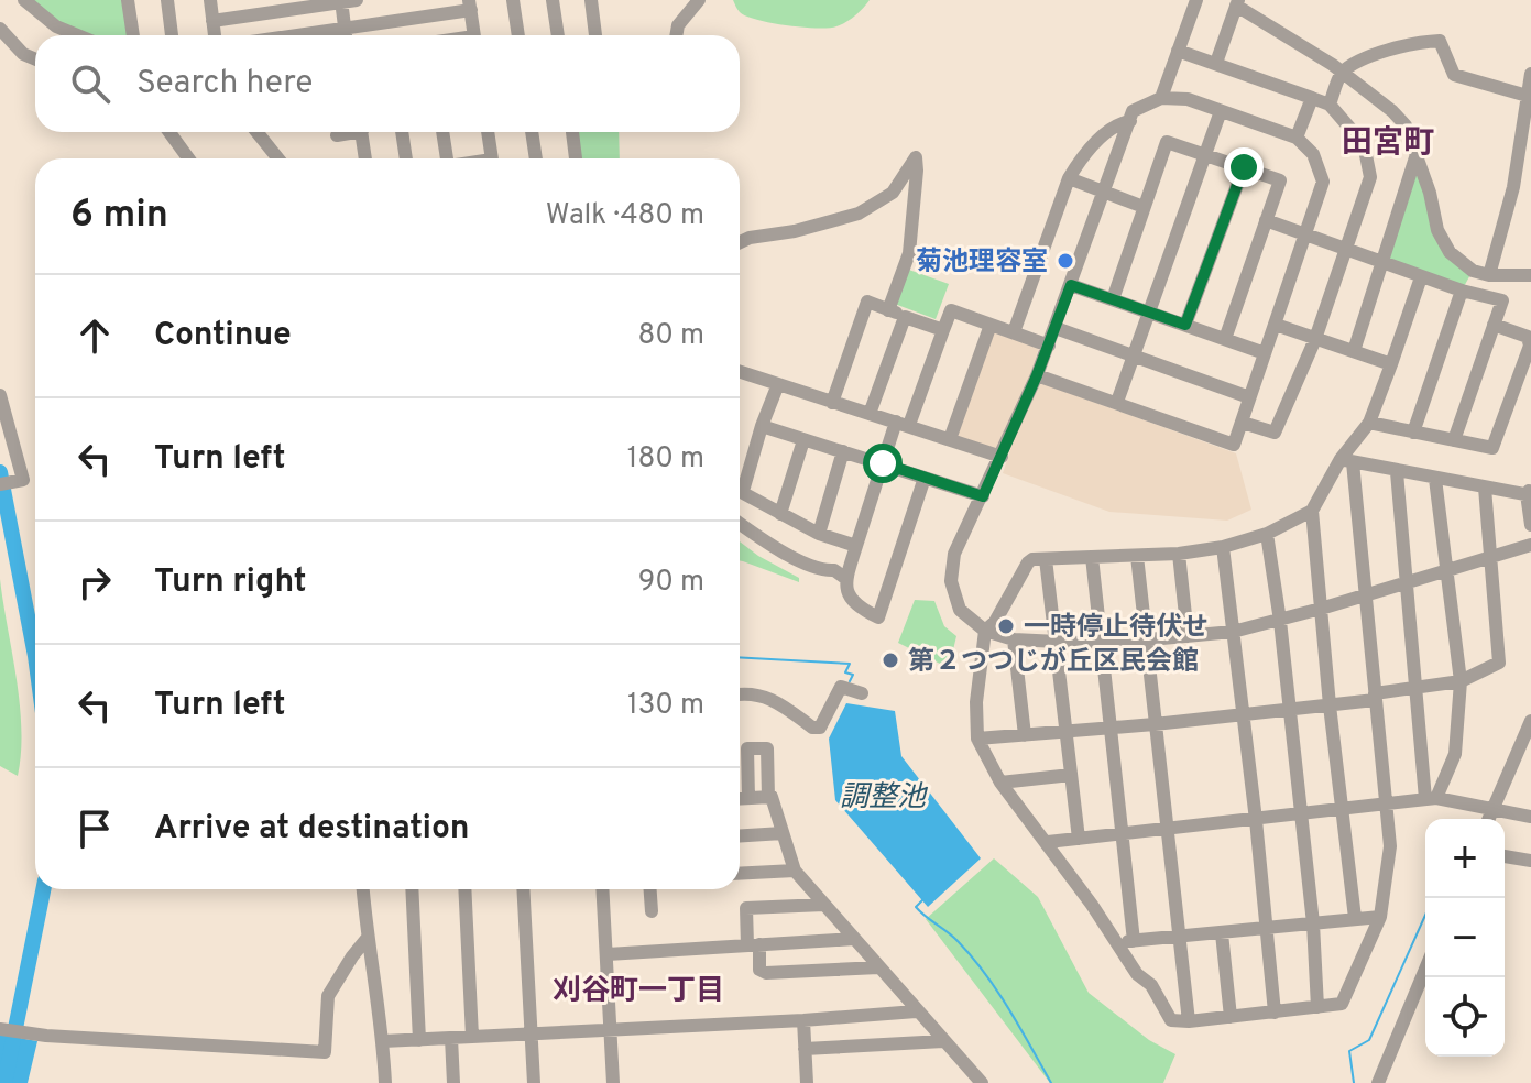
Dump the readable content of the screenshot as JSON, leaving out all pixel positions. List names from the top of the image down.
{
  "districts": ["田宮町", "刈谷町一丁目"],
  "water": ["調整池"],
  "places": ["菊池理容室", "一時停止待伏せ", "第２つつじが丘区民会館"],
  "page": {
    "search": "Search here",
    "heading": ["6 min", "Walk · 480 m"],
    "list": [
      ["Continue", "80 m"],
      ["Turn left", "180 m"],
      ["Turn right", "90 m"],
      ["Turn left", "130 m"],
      "Arrive at destination"
    ],
    "map_buttons": ["+", "−"]
  }
}
